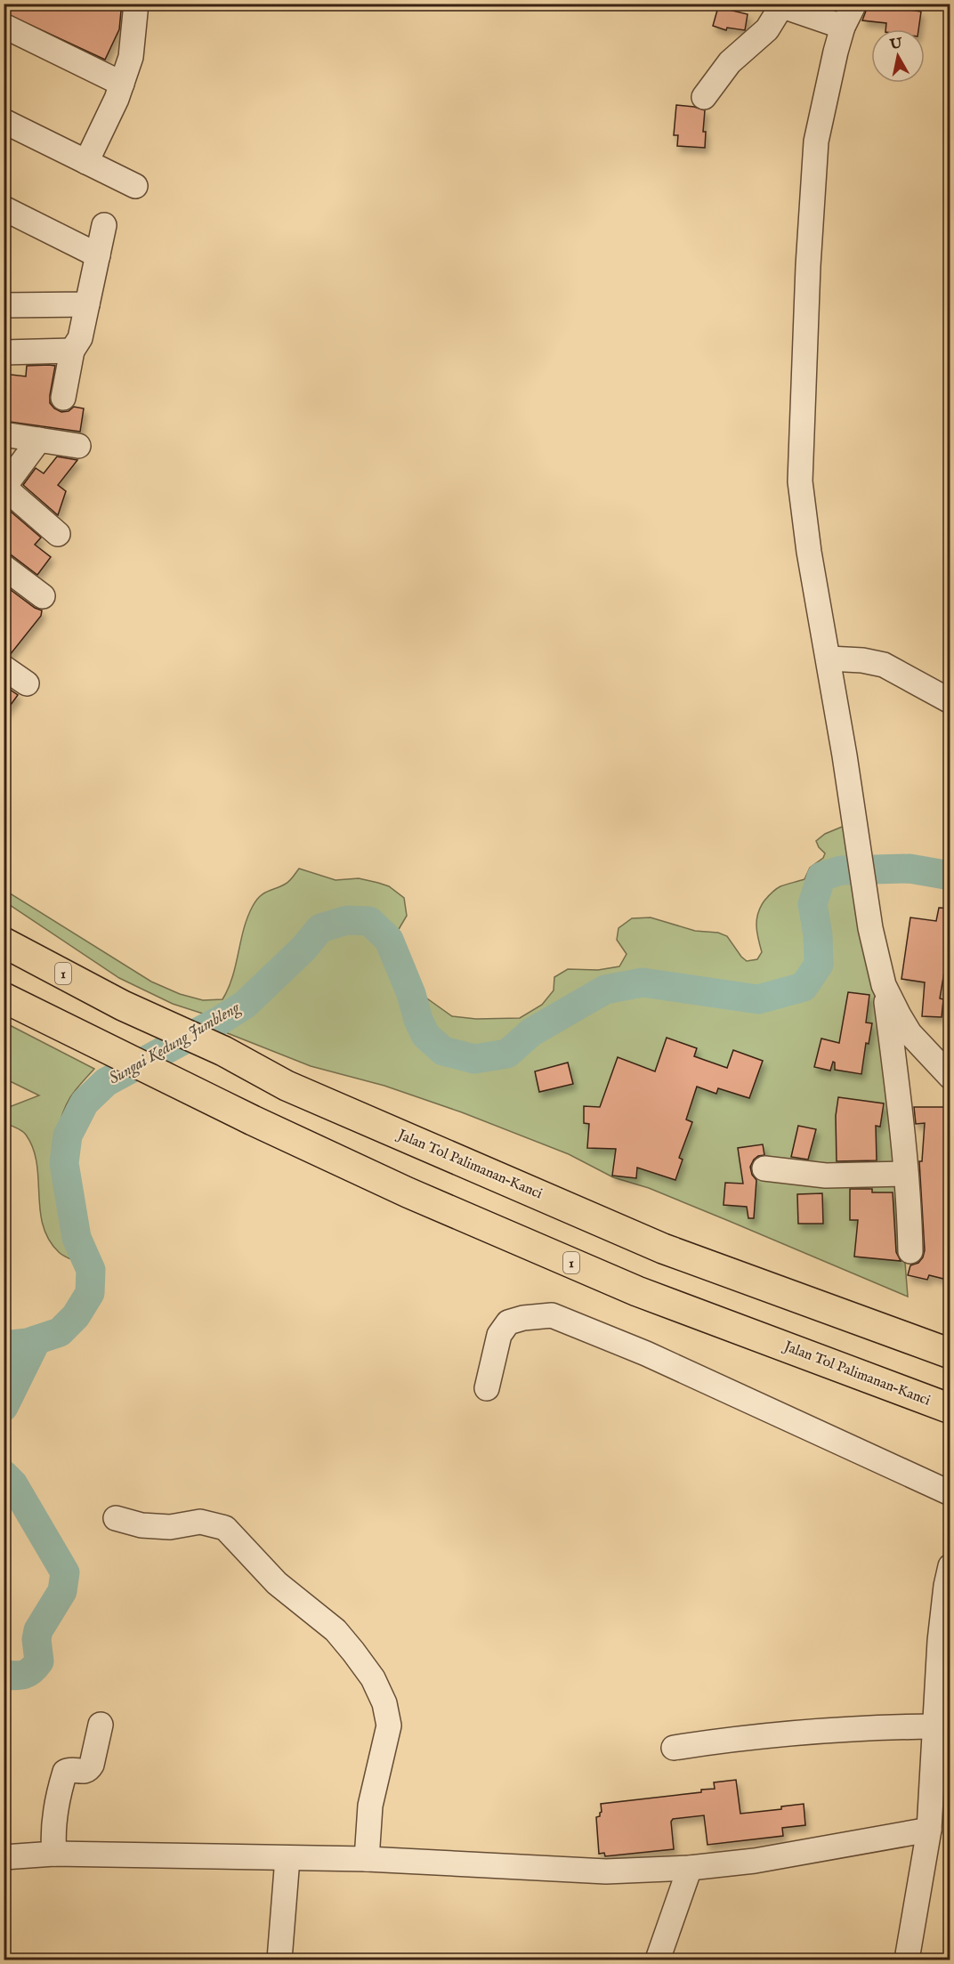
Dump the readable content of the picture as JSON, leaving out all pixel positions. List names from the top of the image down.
{
  "streets": {
    "highway": ["1", "Jalan Tol Palimanan–Kanci"]
  },
  "water": ["Sungai Kedung Jumbleng"],
  "north": "top"
}
